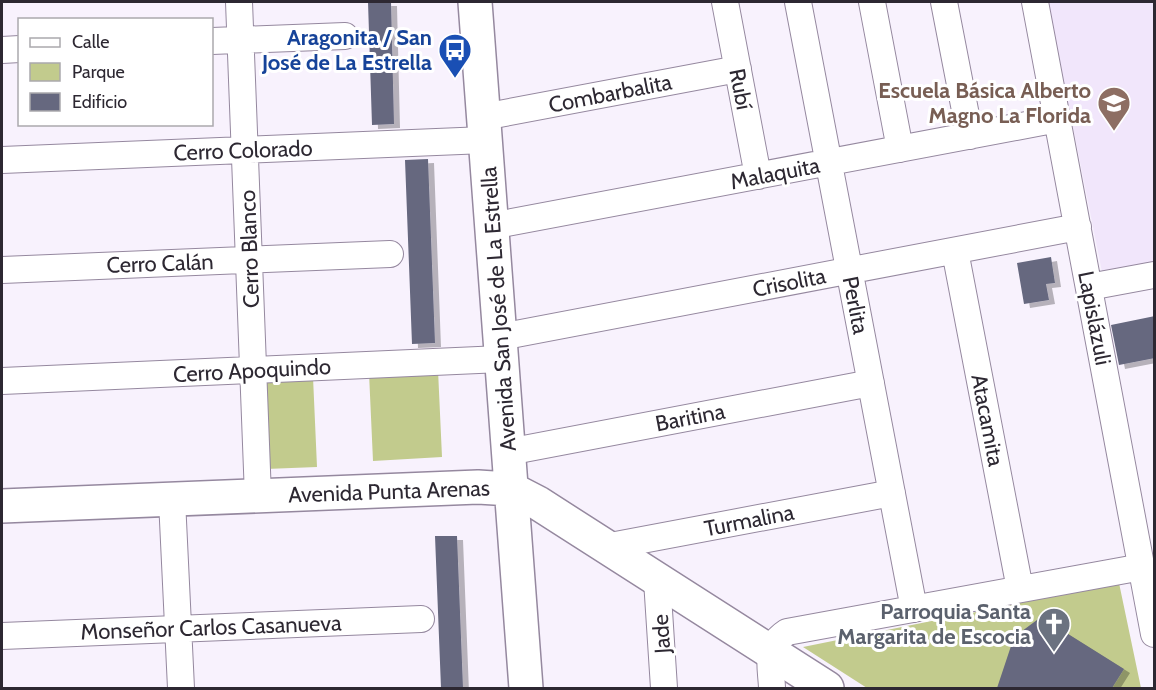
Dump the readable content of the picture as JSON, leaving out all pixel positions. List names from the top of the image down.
{
  "streets": {
    "main road": ["Avenida San José de La Estrella", "Avenida Punta Arenas"],
    "street": [
      "Rubí",
      "Combarbalita",
      "Cerro Colorado",
      "Malaquita",
      "Cerro Blanco",
      "Cerro Calán",
      "Crisolita",
      "Perlita",
      "Lapislázuli",
      "Cerro Apoquindo",
      "Baritina",
      "Atacamita",
      "Turmalina",
      "Monseñor Carlos Casanueva",
      "Jade"
    ]
  },
  "crossings": [
    ["Rubí", "Combarbalita"],
    ["Rubí", "Malaquita"],
    ["Combarbalita", "Cerro Colorado"],
    ["Combarbalita", "Avenida San José de La Estrella"],
    ["Cerro Colorado", "Cerro Blanco"],
    ["Cerro Colorado", "Avenida San José de La Estrella"],
    ["Malaquita", "Perlita"],
    ["Malaquita", "Avenida San José de La Estrella"],
    ["Malaquita", "Lapislázuli"],
    ["Cerro Blanco", "Cerro Calán"],
    ["Cerro Blanco", "Cerro Apoquindo"],
    ["Cerro Blanco", "Avenida Punta Arenas"],
    ["Crisolita", "Perlita"],
    ["Crisolita", "Avenida San José de La Estrella"],
    ["Crisolita", "Lapislázuli"],
    ["Crisolita", "Cerro Apoquindo"],
    ["Crisolita", "Atacamita"],
    ["Perlita", "Baritina"],
    ["Perlita", "Turmalina"],
    ["Avenida San José de La Estrella", "Cerro Apoquindo"],
    ["Avenida San José de La Estrella", "Baritina"],
    ["Avenida San José de La Estrella", "Avenida Punta Arenas"],
    ["Avenida Punta Arenas", "Turmalina"],
    ["Avenida Punta Arenas", "Jade"]
  ],
  "places": {
    "bus stop": ["Aragonita / San José de La Estrella"],
    "school or university": ["Escuela Básica Alberto Magno La Florida"],
    "church": ["Parroquia Santa Margarita de Escocia"]
  },
  "legend": ["Calle", "Parque", "Edificio"]
}
